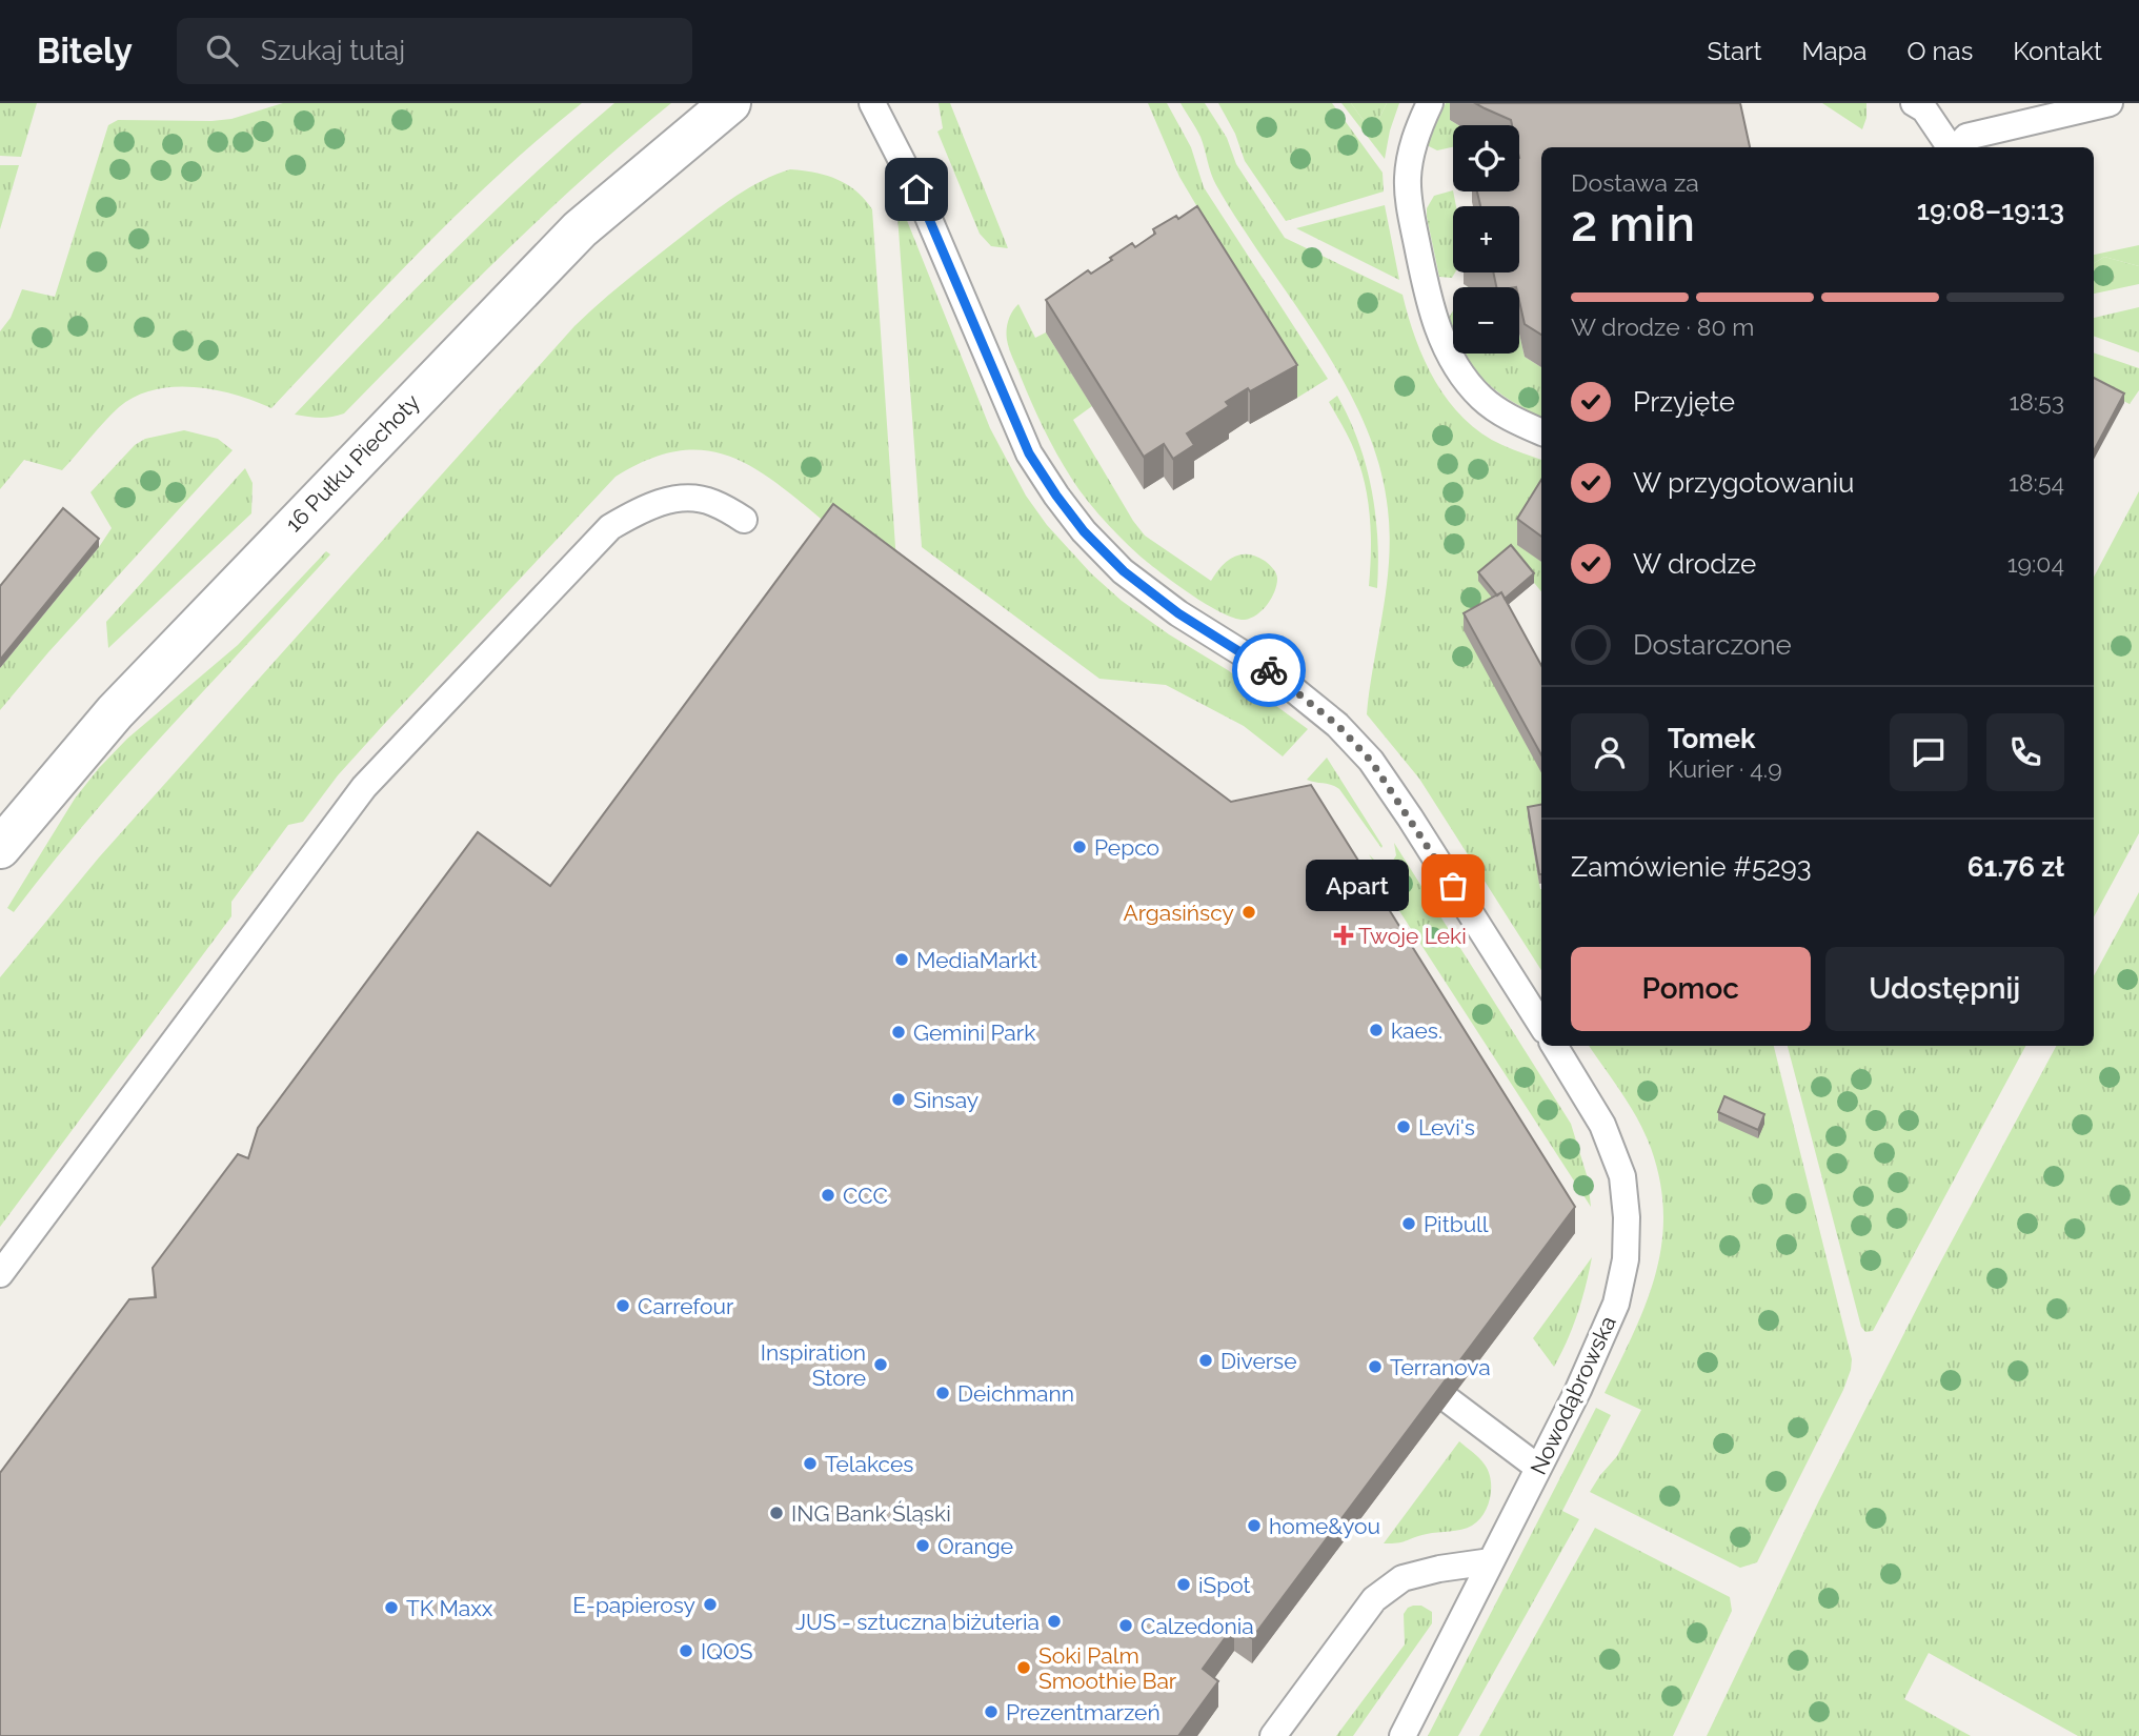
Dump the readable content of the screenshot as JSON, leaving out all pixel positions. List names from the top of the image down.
{
  "streets": {
    "street": ["16 Pułku Piechoty"],
    "lane": ["Nowodąbrowska"]
  },
  "places": {
    "other": [
      "Pepco",
      "Apart",
      "Argasińscy",
      "MediaMarkt",
      "kaes.",
      "Gemini Park",
      "Sinsay",
      "Levi's",
      "CCC",
      "Pitbull",
      "Carrefour",
      "Diverse",
      "Inspiration Store",
      "Terranova",
      "Deichmann",
      "Telakces",
      "ING Bank Śląski",
      "home&you",
      "Orange",
      "iSpot",
      "E-papierosy",
      "TK Maxx",
      "JUS - sztuczna biżuteria",
      "Calzedonia",
      "IQOS",
      "Soki Palm Smoothie Bar",
      "Prezentmarzeń"
    ],
    "health": ["Twoje Leki"]
  },
  "page": {
    "header": "Bitely",
    "search": "Szukaj tutaj",
    "nav": [
      "Start",
      "Mapa",
      "O nas",
      "Kontakt"
    ],
    "map_buttons": ["+", "−"],
    "heading": ["2 min", "Dostawa za", "19:08–19:13"],
    "panel": [
      "Tomek",
      "Kurier · 4.9",
      "Zamówienie #5293",
      "61.76 zł"
    ],
    "bar": "W drodze · 80 m",
    "list": [
      ["Przyjęte", "18:53"],
      ["W przygotowaniu", "18:54"],
      ["W drodze", "19:04"],
      "Dostarczone"
    ],
    "bubble": "Apart",
    "buttons": ["Pomoc", "Udostępnij"]
  }
}
